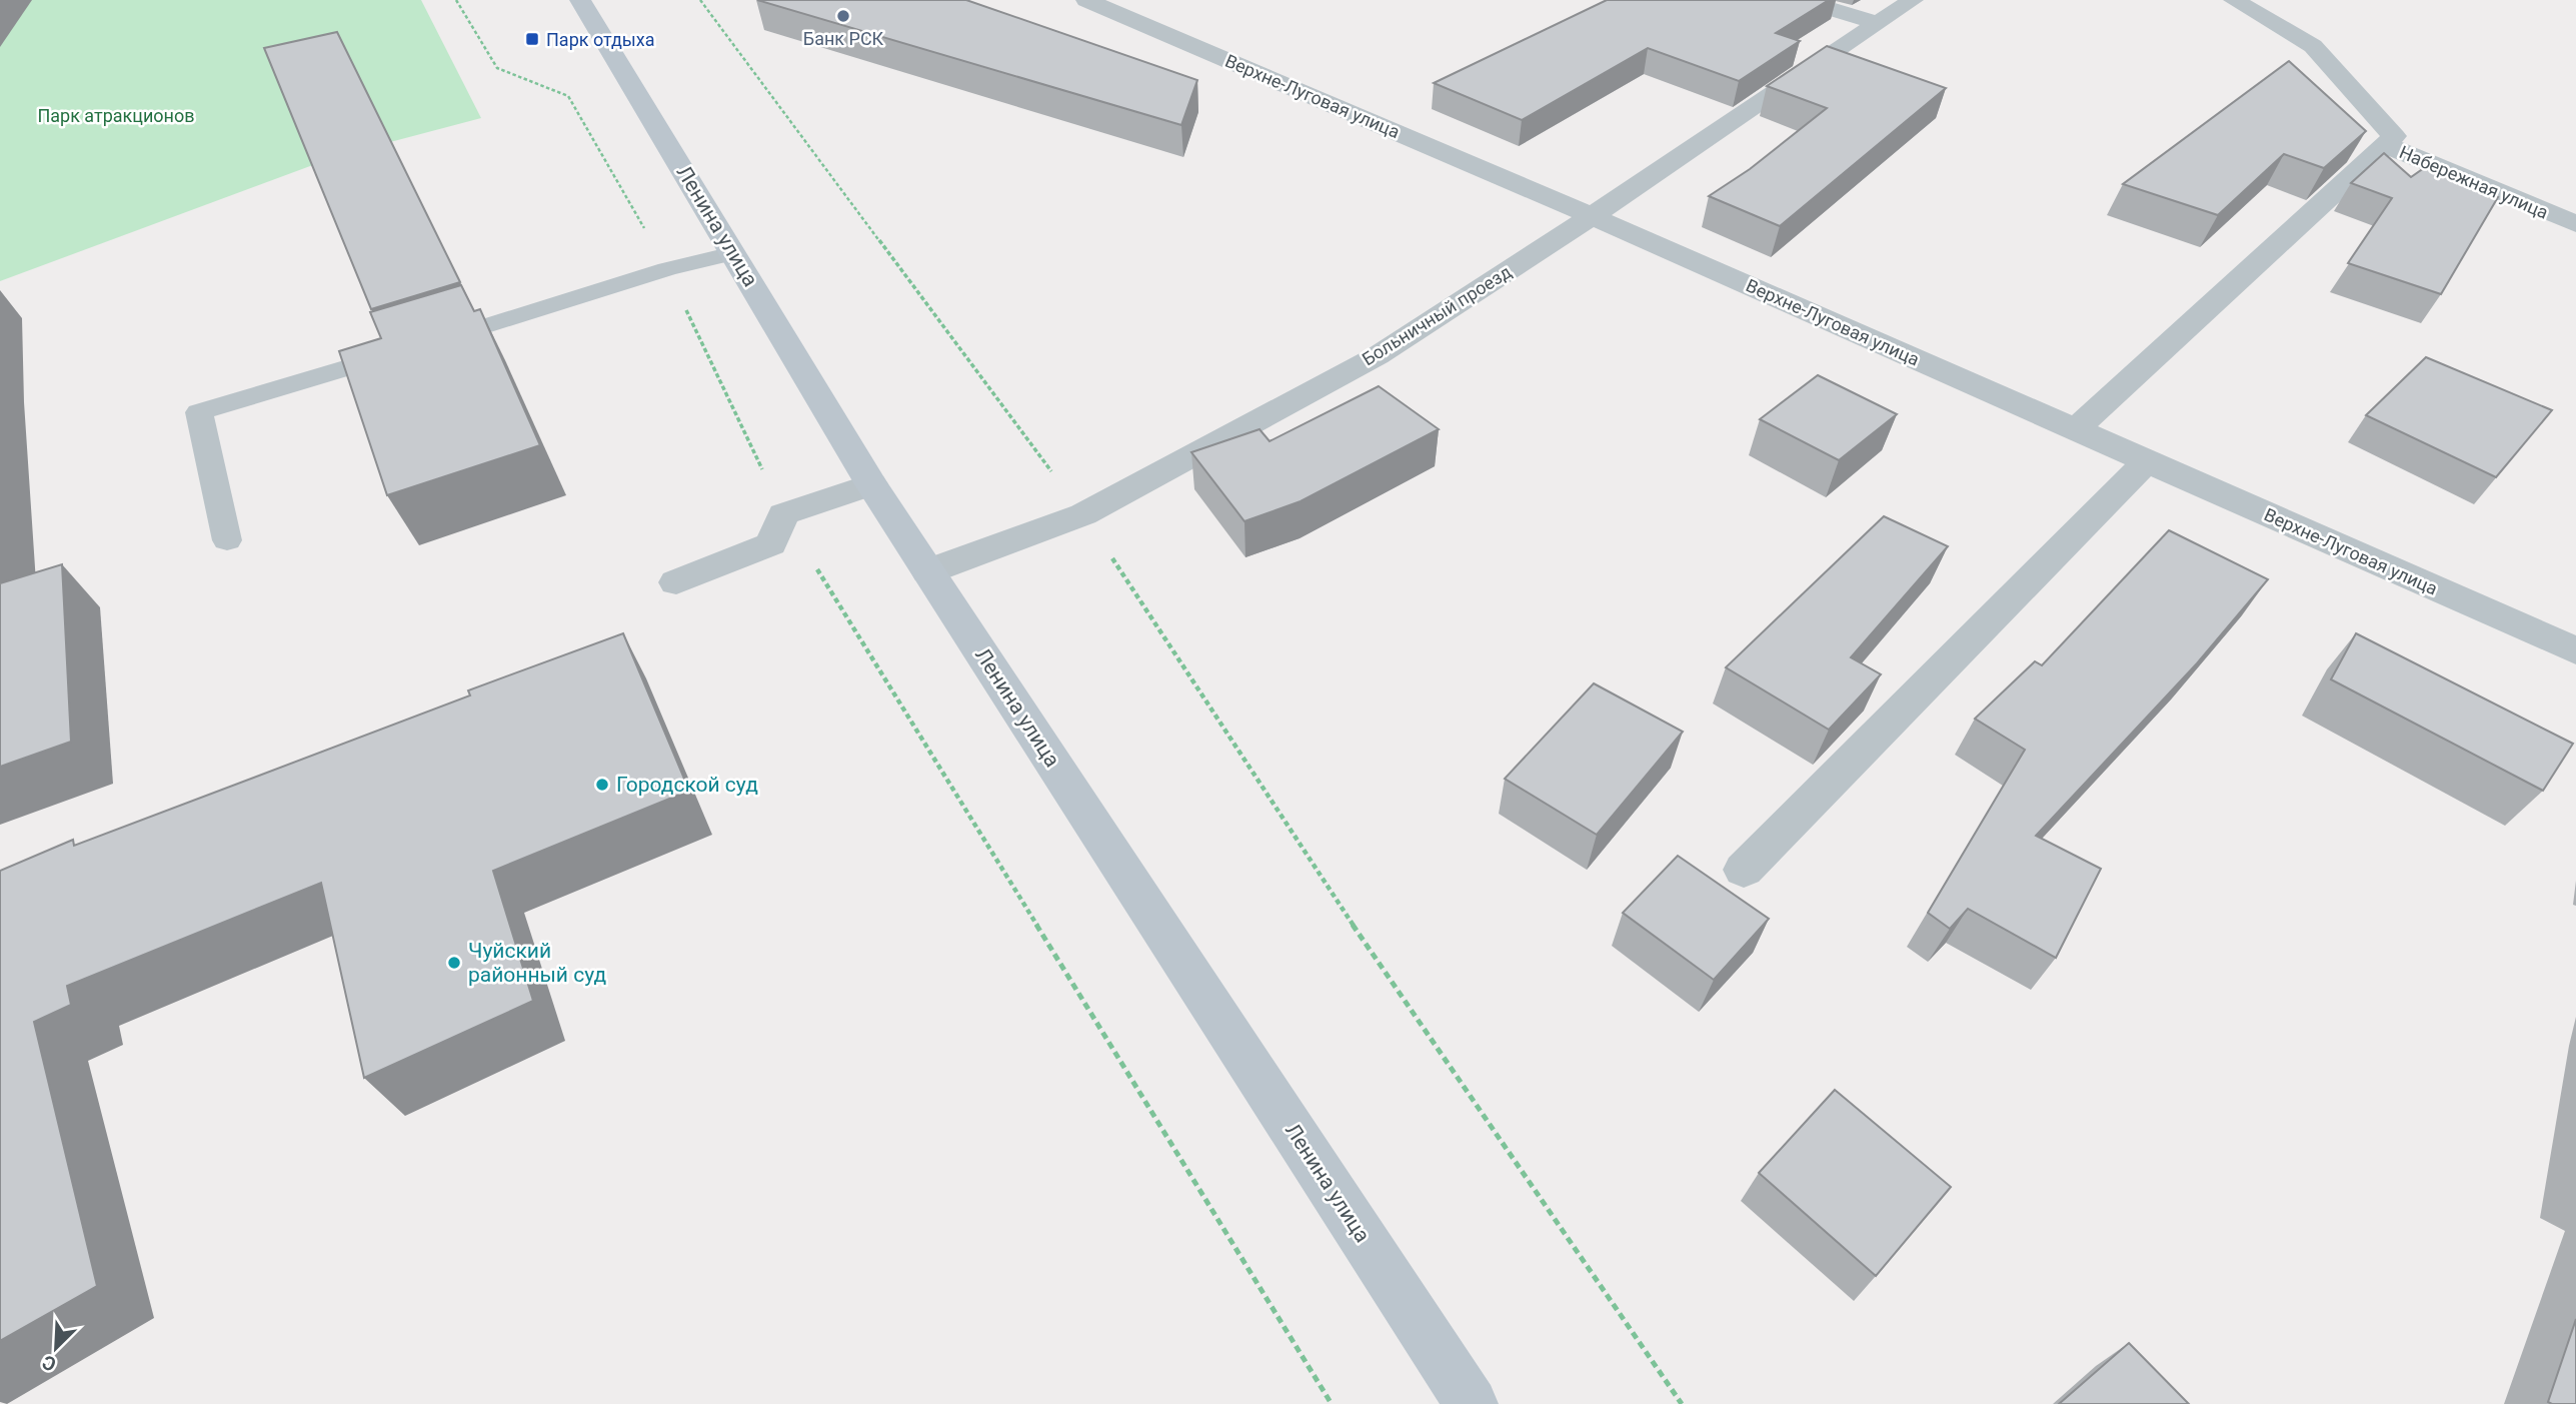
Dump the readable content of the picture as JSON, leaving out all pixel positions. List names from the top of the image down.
{
  "streets": {
    "main road": ["Ленина улица"],
    "street": ["Верхне-Луговая улица", "Набережная улица", "Больничный проезд"]
  },
  "crossings": [
    ["Верхне-Луговая улица", "Больничный проезд"],
    ["Ленина улица", "Больничный проезд"]
  ],
  "parks": ["Парк атракционов"],
  "places": {
    "other": ["Банк РСК", "Городской суд", "Чуйский районный суд"],
    "transit": ["Парк отдыха"]
  },
  "north": "bottom left"
}
